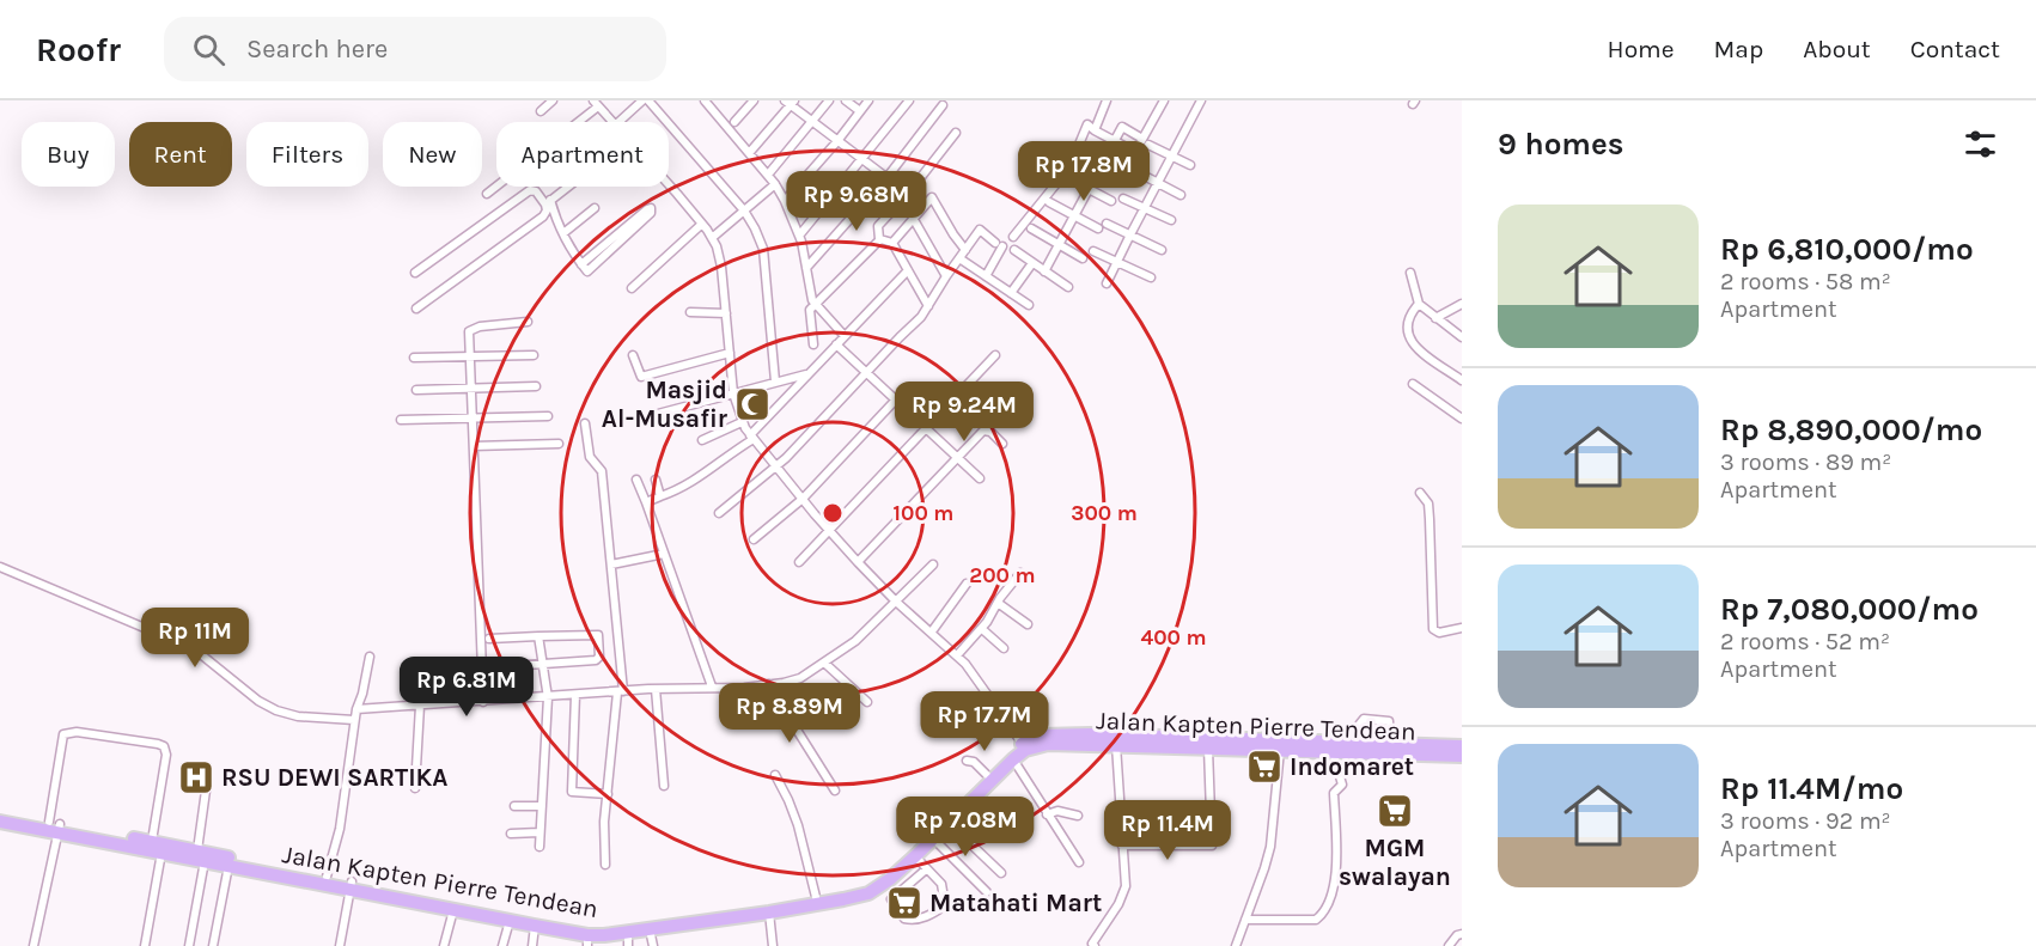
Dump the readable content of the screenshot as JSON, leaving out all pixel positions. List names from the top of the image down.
{
  "streets": {
    "highway": ["Jalan Kapten Pierre Tendean"]
  },
  "places": {
    "mosque": ["Masjid Al-Musafir"],
    "supermarket": ["Indomaret", "MGM swalayan", "Matahati Mart"],
    "hospital": ["RSU DEWI SARTIKA"]
  },
  "page": {
    "header": "Roofr",
    "search": "Search here",
    "nav": [
      "Home",
      "Map",
      "About",
      "Contact"
    ],
    "heading": "9 homes",
    "chip": [
      "Buy",
      "Rent",
      "Filters",
      "New",
      "Apartment"
    ],
    "price": [
      "Rp 17.8M",
      "Rp 9.68M",
      "Rp 9.24M",
      "Rp 11M",
      "Rp 6.81M",
      "Rp 8.89M",
      "Rp 17.7M",
      "Rp 7.08M",
      "Rp 11.4M"
    ],
    "list": [
      {
        "name": "Rp 6,810,000/mo",
        "note": "2 rooms · 58 m² · Apartment"
      },
      {
        "name": "Rp 8,890,000/mo",
        "note": "3 rooms · 89 m² · Apartment"
      },
      {
        "name": "Rp 7,080,000/mo",
        "note": "2 rooms · 52 m² · Apartment"
      },
      {
        "name": "Rp 11.4M/mo",
        "note": "3 rooms · 92 m² · Apartment"
      }
    ]
  },
  "rings": [
    "100 m",
    "300 m",
    "200 m",
    "400 m"
  ]
}
